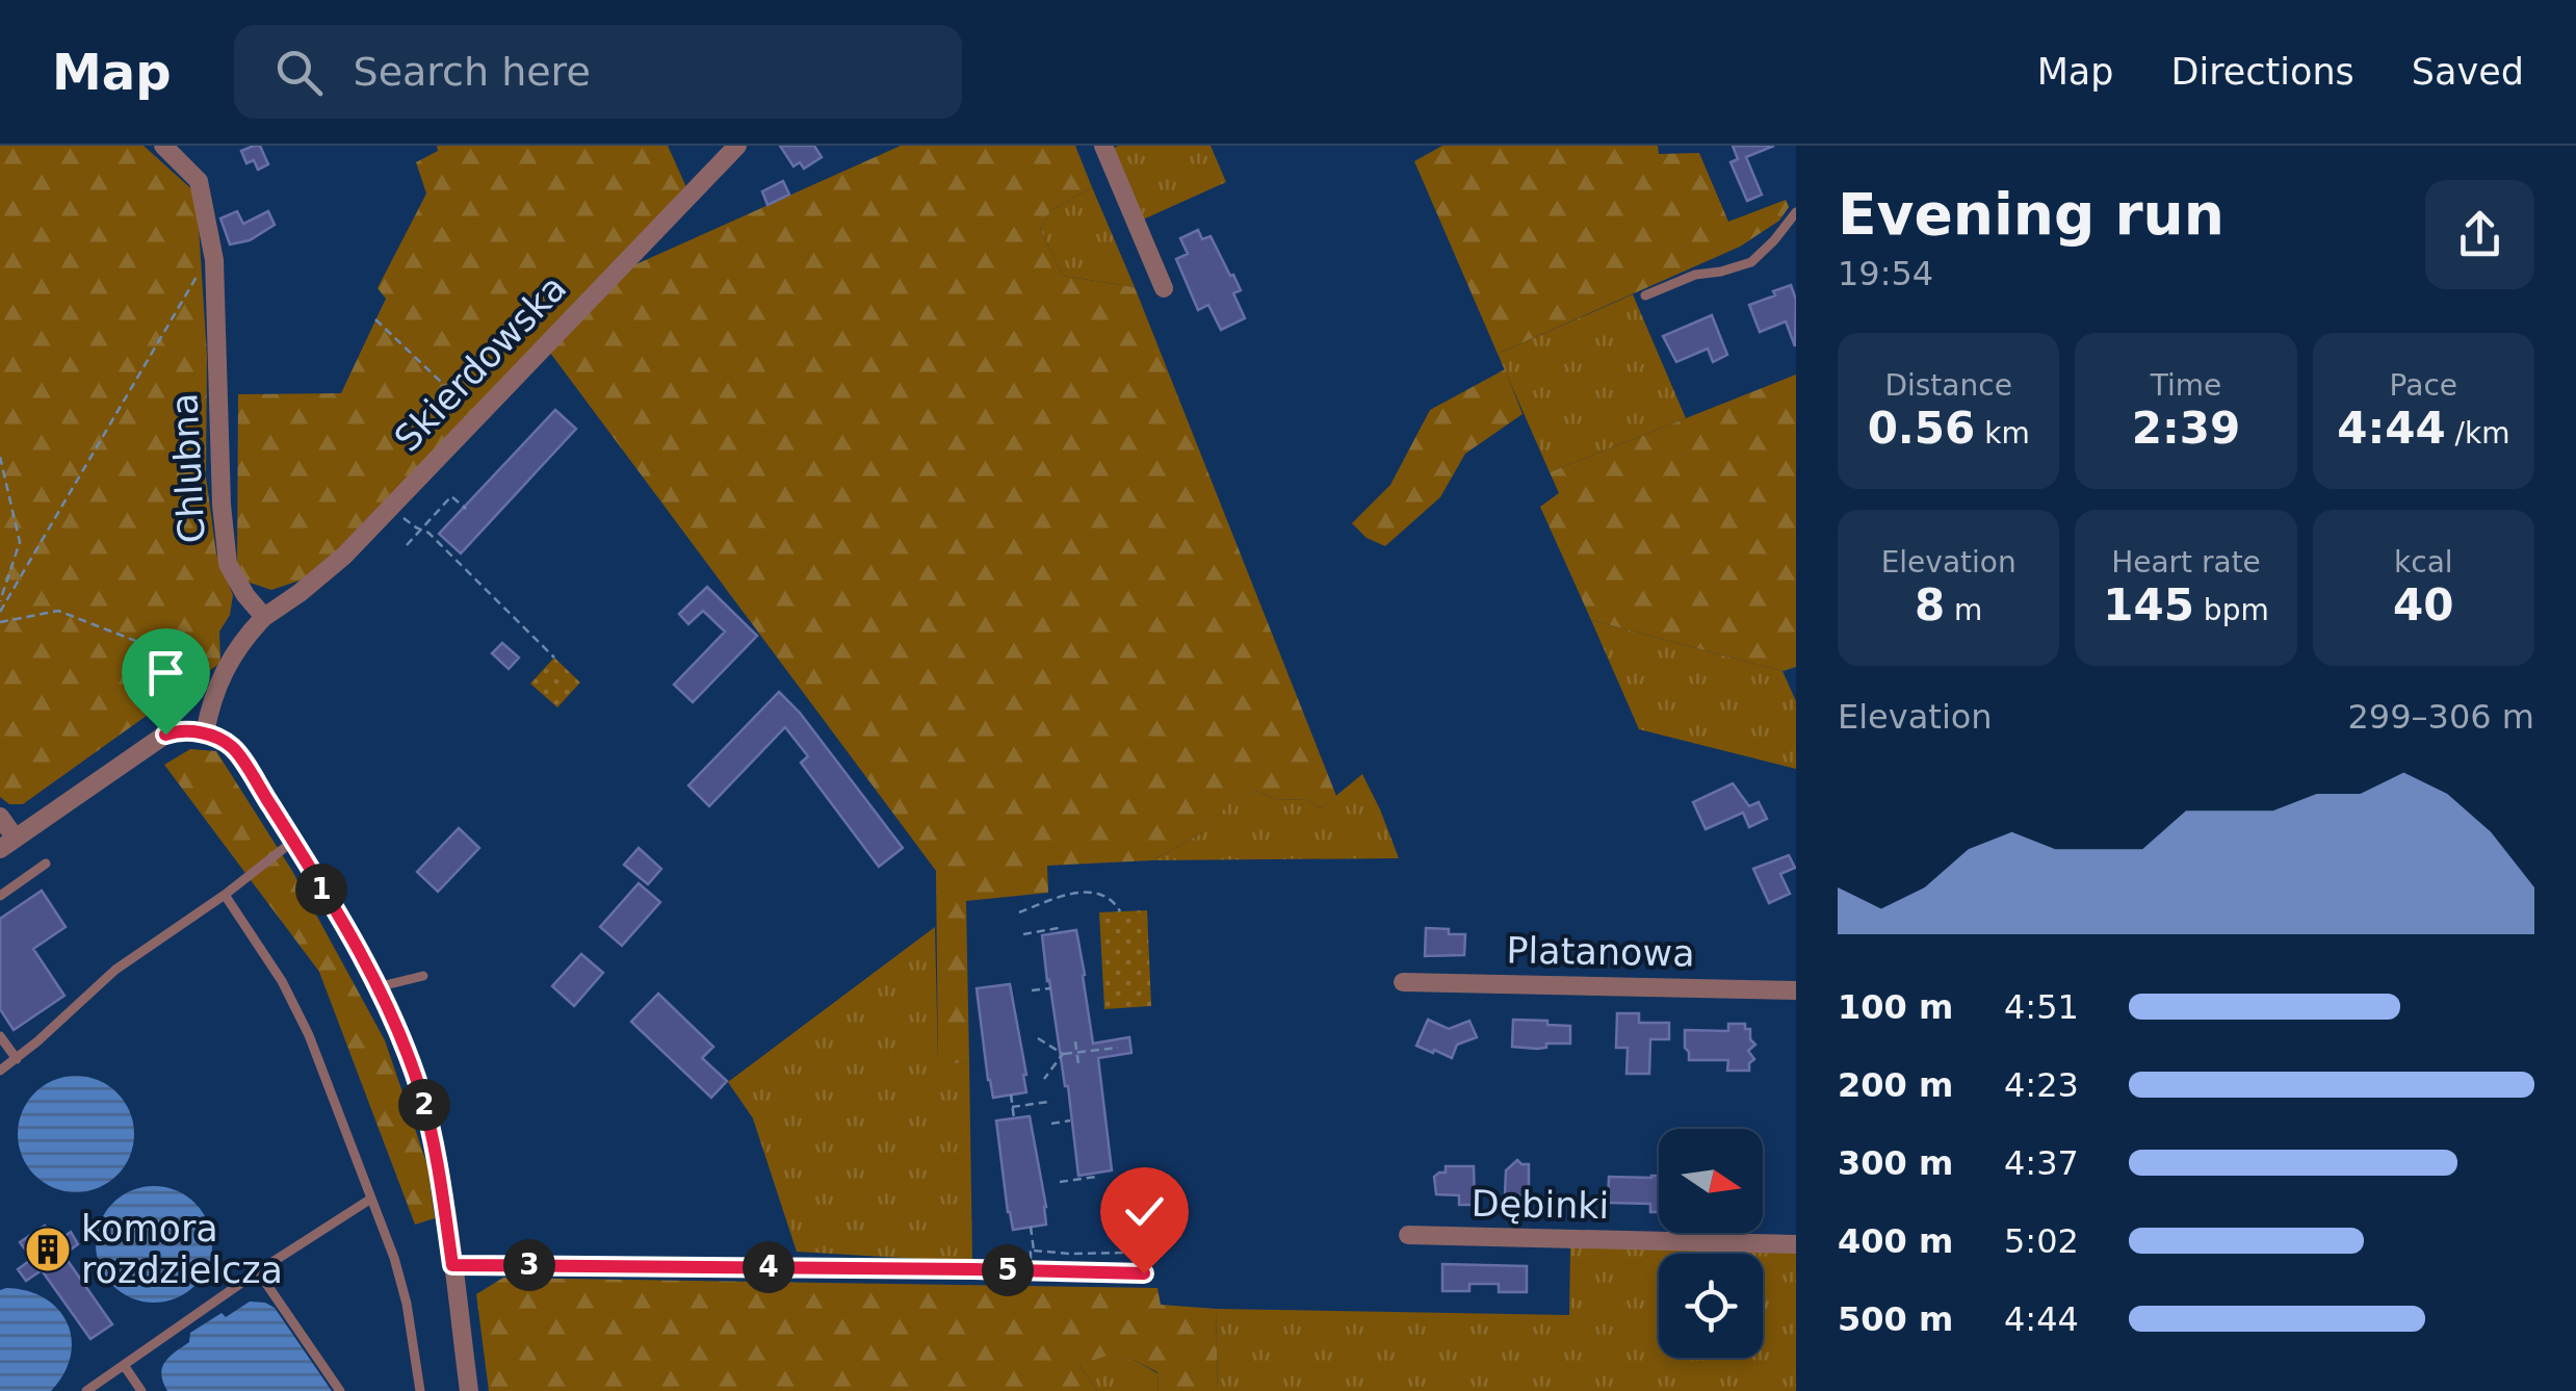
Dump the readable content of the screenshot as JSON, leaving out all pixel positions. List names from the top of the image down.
{
  "streets": {
    "street": [
      "Skierdowska",
      "Chlubna",
      "Platanowa",
      "Dębinki"
    ]
  },
  "crossings": [
    ["Skierdowska", "Chlubna"]
  ],
  "places": {
    "building": ["komora rozdzielcza"]
  },
  "north": "right",
  "page": {
    "header": "Map",
    "search": "Search here",
    "nav": ["Map", "Directions", "Saved"],
    "heading": ["Evening run", "19:54"],
    "stats": [
      ["Distance", "0.56 km"],
      ["Time", "2:39"],
      ["Pace", "4:44 /km"],
      ["Elevation", "8 m"],
      ["Heart rate", "145 bpm"],
      ["kcal", "40"]
    ],
    "chart": ["Elevation", "299–306 m"],
    "pins": [
      "1",
      "2",
      "3",
      "4",
      "5"
    ],
    "list": [
      {
        "name": "100 m",
        "note": "4:51"
      },
      {
        "name": "200 m",
        "note": "4:23"
      },
      {
        "name": "300 m",
        "note": "4:37"
      },
      {
        "name": "400 m",
        "note": "5:02"
      },
      {
        "name": "500 m",
        "note": "4:44"
      }
    ]
  }
}
